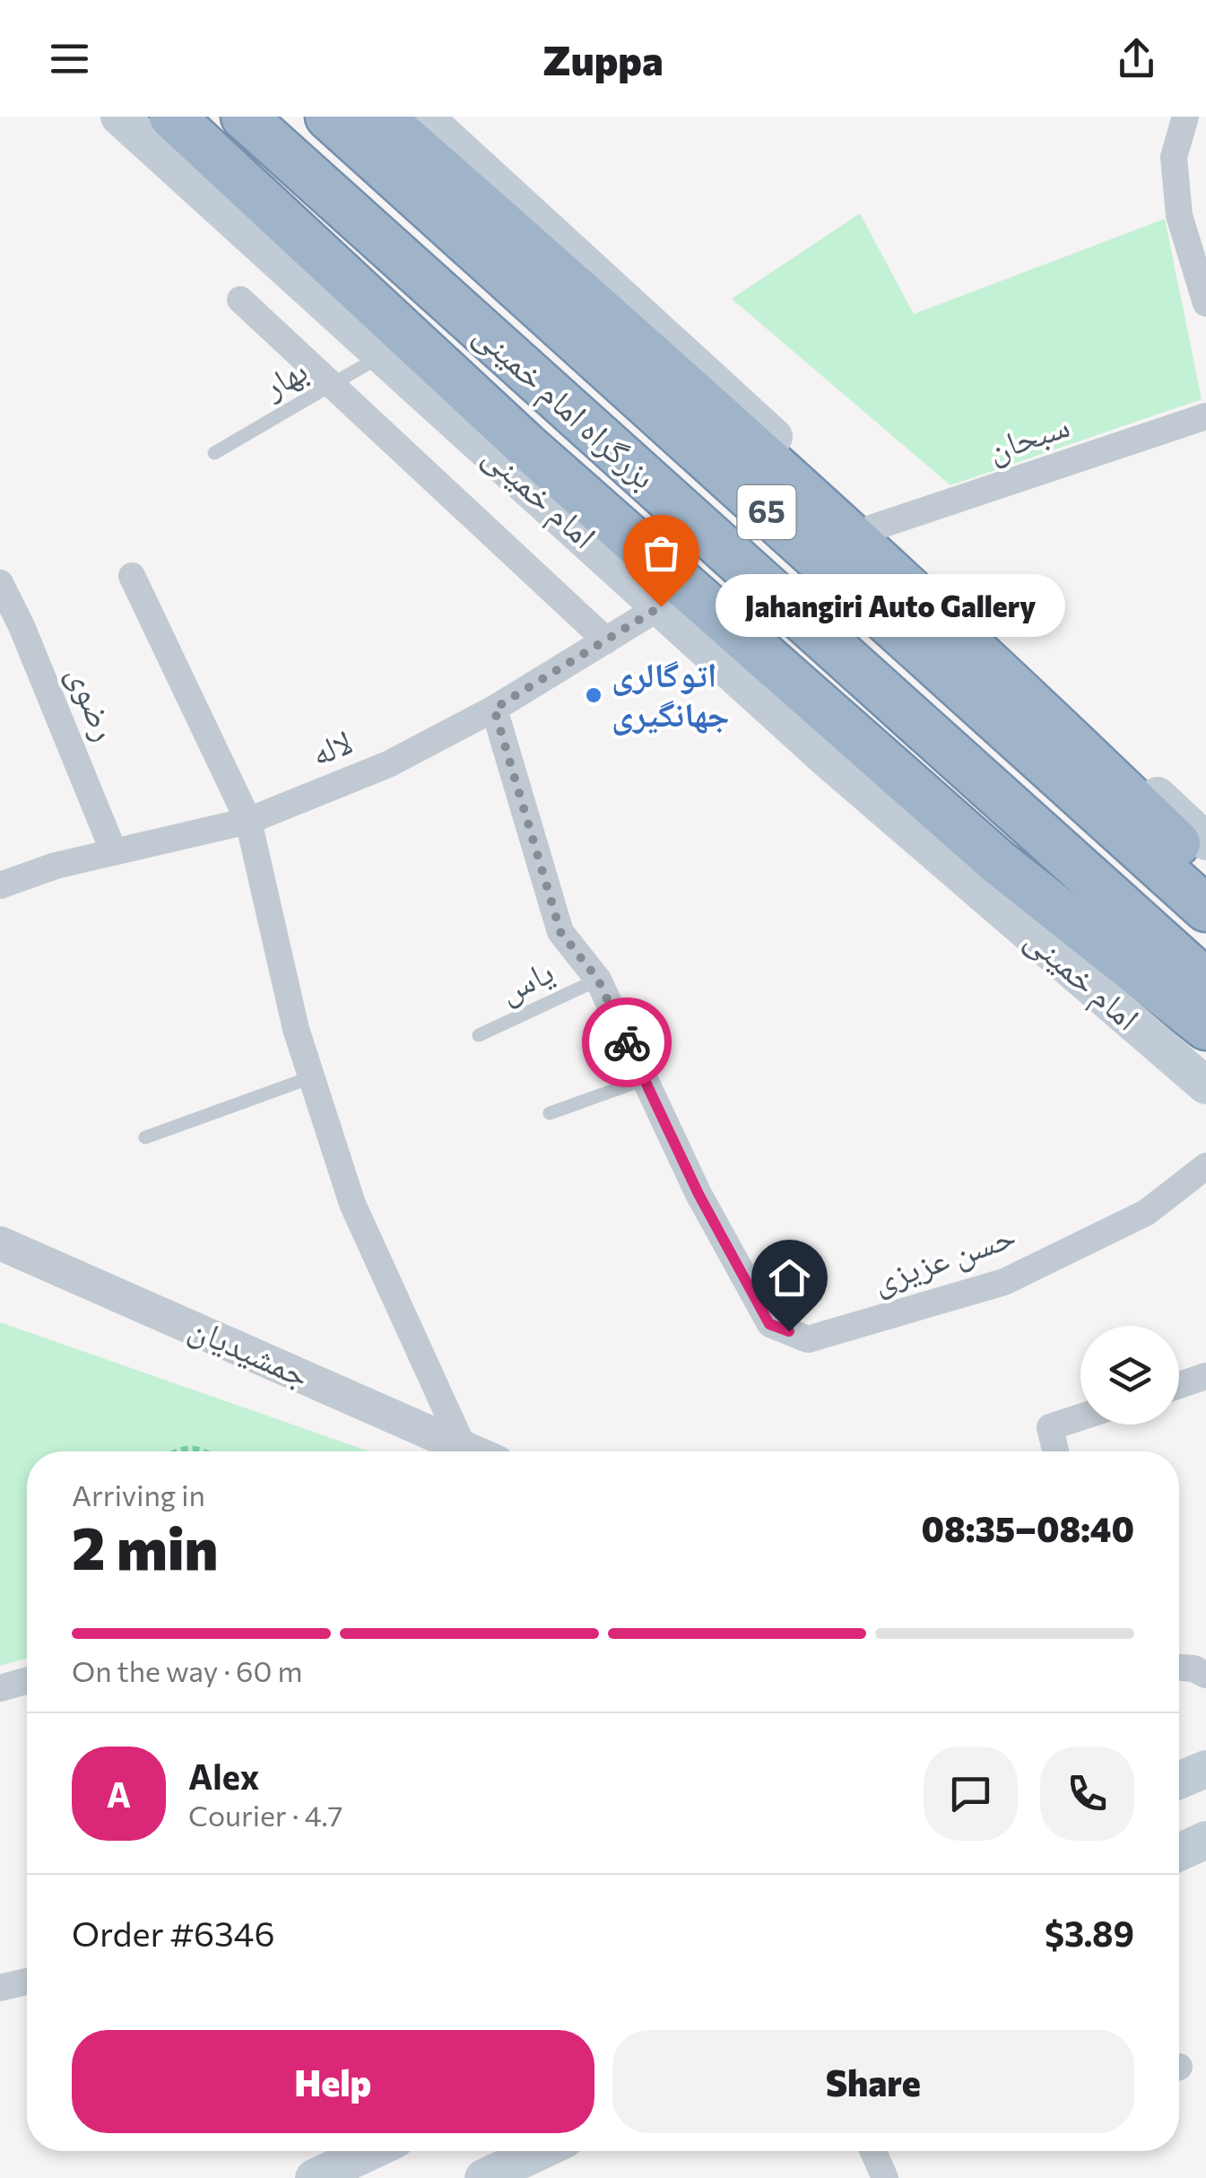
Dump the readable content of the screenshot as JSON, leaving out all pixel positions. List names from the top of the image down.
{
  "streets": {
    "highway": ["بزرگراه امام خمینی", "65"],
    "main road": ["امام خمینی"],
    "street": [
      "سبحان",
      "رضوی",
      "لاله",
      "حسن عزیزی",
      "جمشیدیان"
    ],
    "lane": ["بهار", "یاس"]
  },
  "crossings": [
    ["بهار", "امام خمینی"],
    ["امام خمینی", "لاله"],
    ["رضوی", "لاله"],
    ["لاله", "حسن عزیزی"],
    ["یاس", "حسن عزیزی"]
  ],
  "places": ["Jahangiri Auto Gallery", "اتوگالری جهانگیری"],
  "page": {
    "header": "Zuppa",
    "bubble": "Jahangiri Auto Gallery",
    "heading": ["2 min", "Arriving in", "08:35–08:40"],
    "panel": [
      "Alex",
      "Courier · 4.7",
      "Order #6346",
      "$3.89"
    ],
    "bar": "On the way · 60 m",
    "round": "A",
    "buttons": ["Help", "Share"]
  }
}
